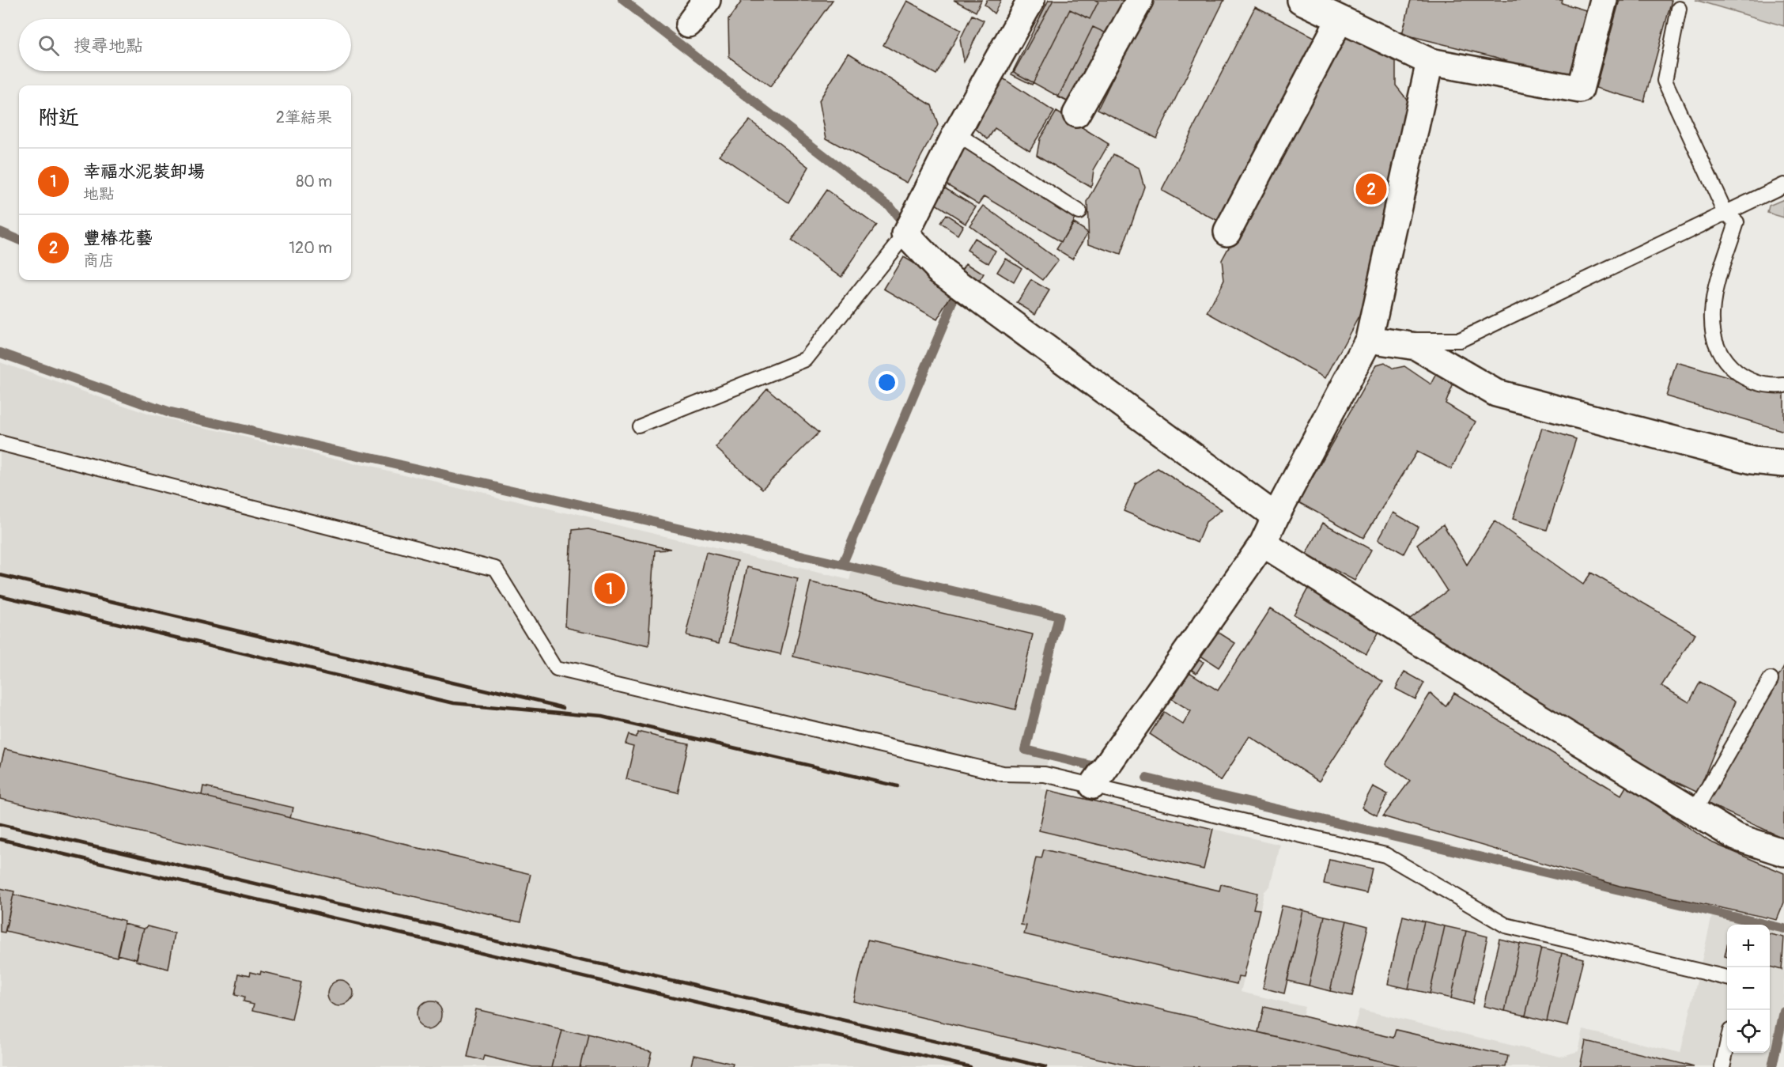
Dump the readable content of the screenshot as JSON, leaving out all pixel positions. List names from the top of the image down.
{
  "page": {
    "search": "搜尋地點",
    "heading": ["附近", "2筆結果"],
    "list": [
      {
        "mark": "1",
        "name": "幸福水泥裝卸場",
        "note": "地點",
        "value": "80 m"
      },
      {
        "mark": "2",
        "name": "豐椿花藝",
        "note": "商店",
        "value": "120 m"
      }
    ],
    "pins": ["2", "1"],
    "map_buttons": ["+", "−"]
  }
}
